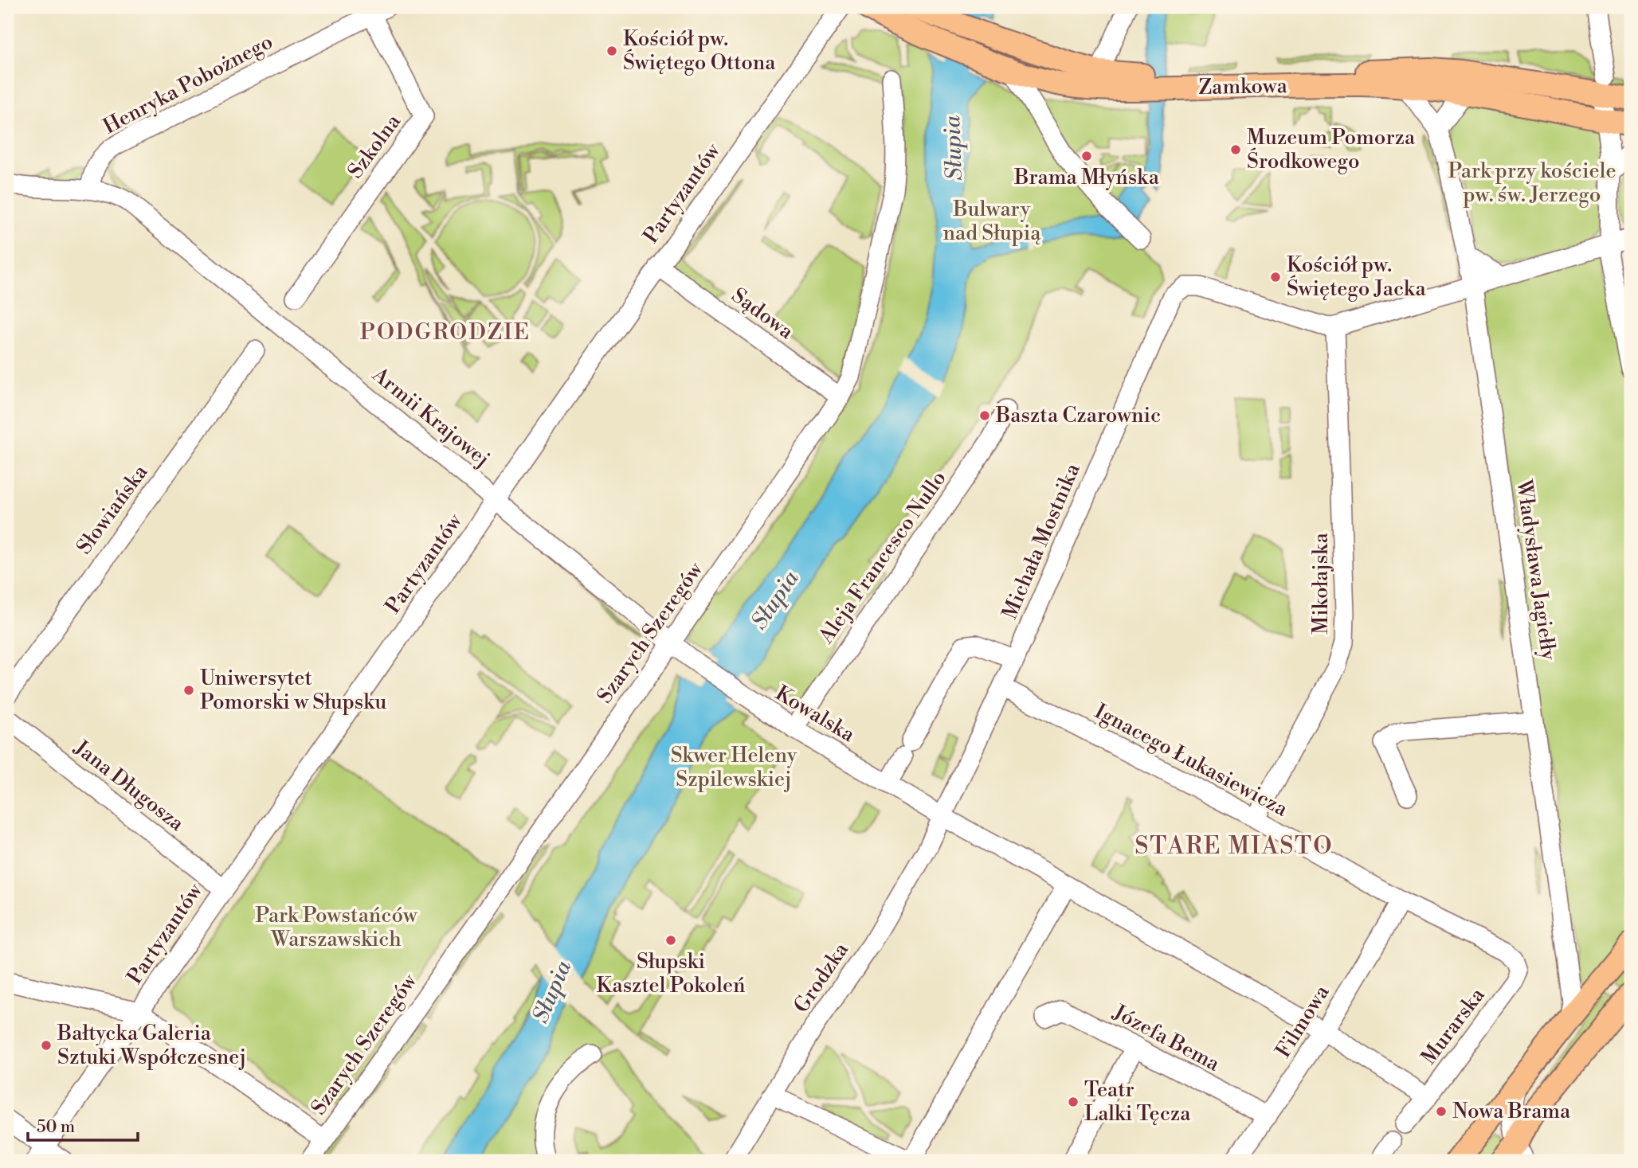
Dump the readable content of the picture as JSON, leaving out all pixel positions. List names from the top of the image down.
{
  "streets": {
    "main road": ["Zamkowa"],
    "street": [
      "Henryka Pobożnego",
      "Szkolna",
      "Partyzantów",
      "Sądowa",
      "Armii Krajowej",
      "Słowiańska",
      "Michała Mostnika",
      "Aleja Francesco Nullo",
      "Władysława Jagiełły",
      "Mikołajska",
      "Szarych Szeregów",
      "Kowalska",
      "Ignacego Łukasiewicza",
      "Jana Długosza",
      "Grodzka",
      "Filmowa",
      "Murarska",
      "Józefa Bema"
    ]
  },
  "crossings": [
    ["Henryka Pobożnego", "Szkolna"],
    ["Henryka Pobożnego", "Armii Krajowej"],
    ["Zamkowa", "Władysława Jagiełły"],
    ["Partyzantów", "Sądowa"],
    ["Partyzantów", "Armii Krajowej"],
    ["Partyzantów", "Jana Długosza"],
    ["Sądowa", "Szarych Szeregów"],
    ["Armii Krajowej", "Szarych Szeregów"],
    ["Armii Krajowej", "Kowalska"],
    ["Michała Mostnika", "Mikołajska"],
    ["Michała Mostnika", "Kowalska"],
    ["Michała Mostnika", "Ignacego Łukasiewicza"],
    ["Michała Mostnika", "Grodzka"],
    ["Aleja Francesco Nullo", "Kowalska"],
    ["Mikołajska", "Ignacego Łukasiewicza"],
    ["Szarych Szeregów", "Kowalska"],
    ["Kowalska", "Grodzka"],
    ["Kowalska", "Filmowa"],
    ["Kowalska", "Murarska"],
    ["Ignacego Łukasiewicza", "Filmowa"],
    ["Ignacego Łukasiewicza", "Murarska"],
    ["Filmowa", "Józefa Bema"]
  ],
  "districts": ["PODGRODZIE", "STARE MIASTO"],
  "water": ["Słupia"],
  "parks": [
    "Park przy kościele pw. św. Jerzego",
    "Bulwary nad Słupią",
    "Skwer Heleny Szpilewskiej",
    "Park Powstańców Warszawskich"
  ],
  "places": [
    "Kościół pw. Świętego Ottona",
    "Muzeum Pomorza Środkowego",
    "Brama Młyńska",
    "Kościół pw. Świętego Jacka",
    "Baszta Czarownic",
    "Uniwersytet Pomorski w Słupsku",
    "Słupski Kasztel Pokoleń",
    "Bałtycka Galeria Sztuki Współczesnej",
    "Teatr Lalki Tęcza",
    "Nowa Brama"
  ],
  "scale_bar": "50 m"
}
